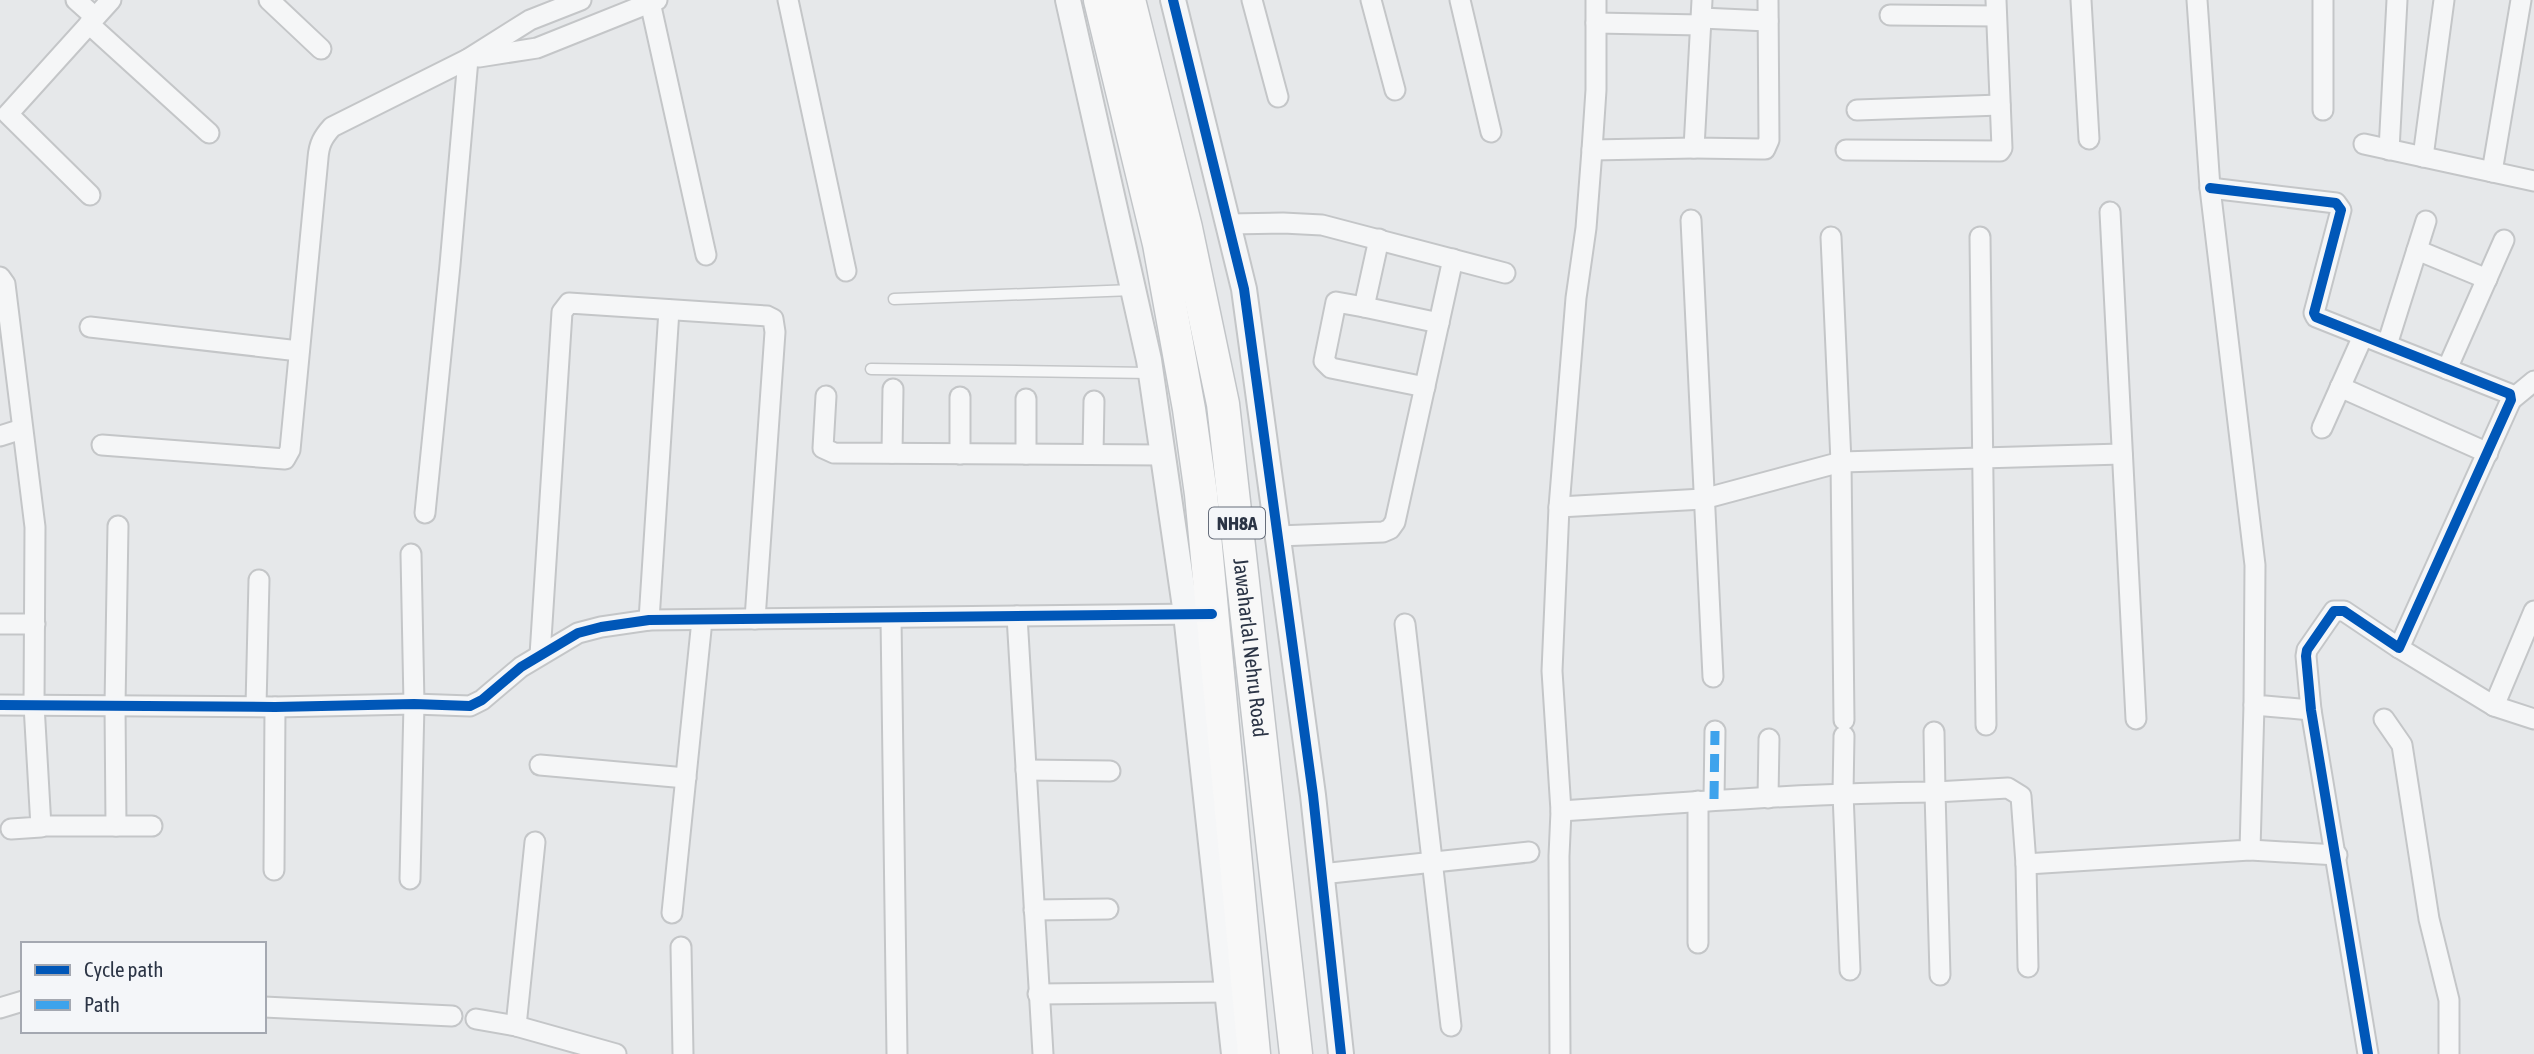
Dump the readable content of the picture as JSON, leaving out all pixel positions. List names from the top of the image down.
{
  "streets": {
    "main road": ["NH8A", "Jawaharlal Nehru Road"]
  },
  "legend": ["Cycle path", "Path"]
}
